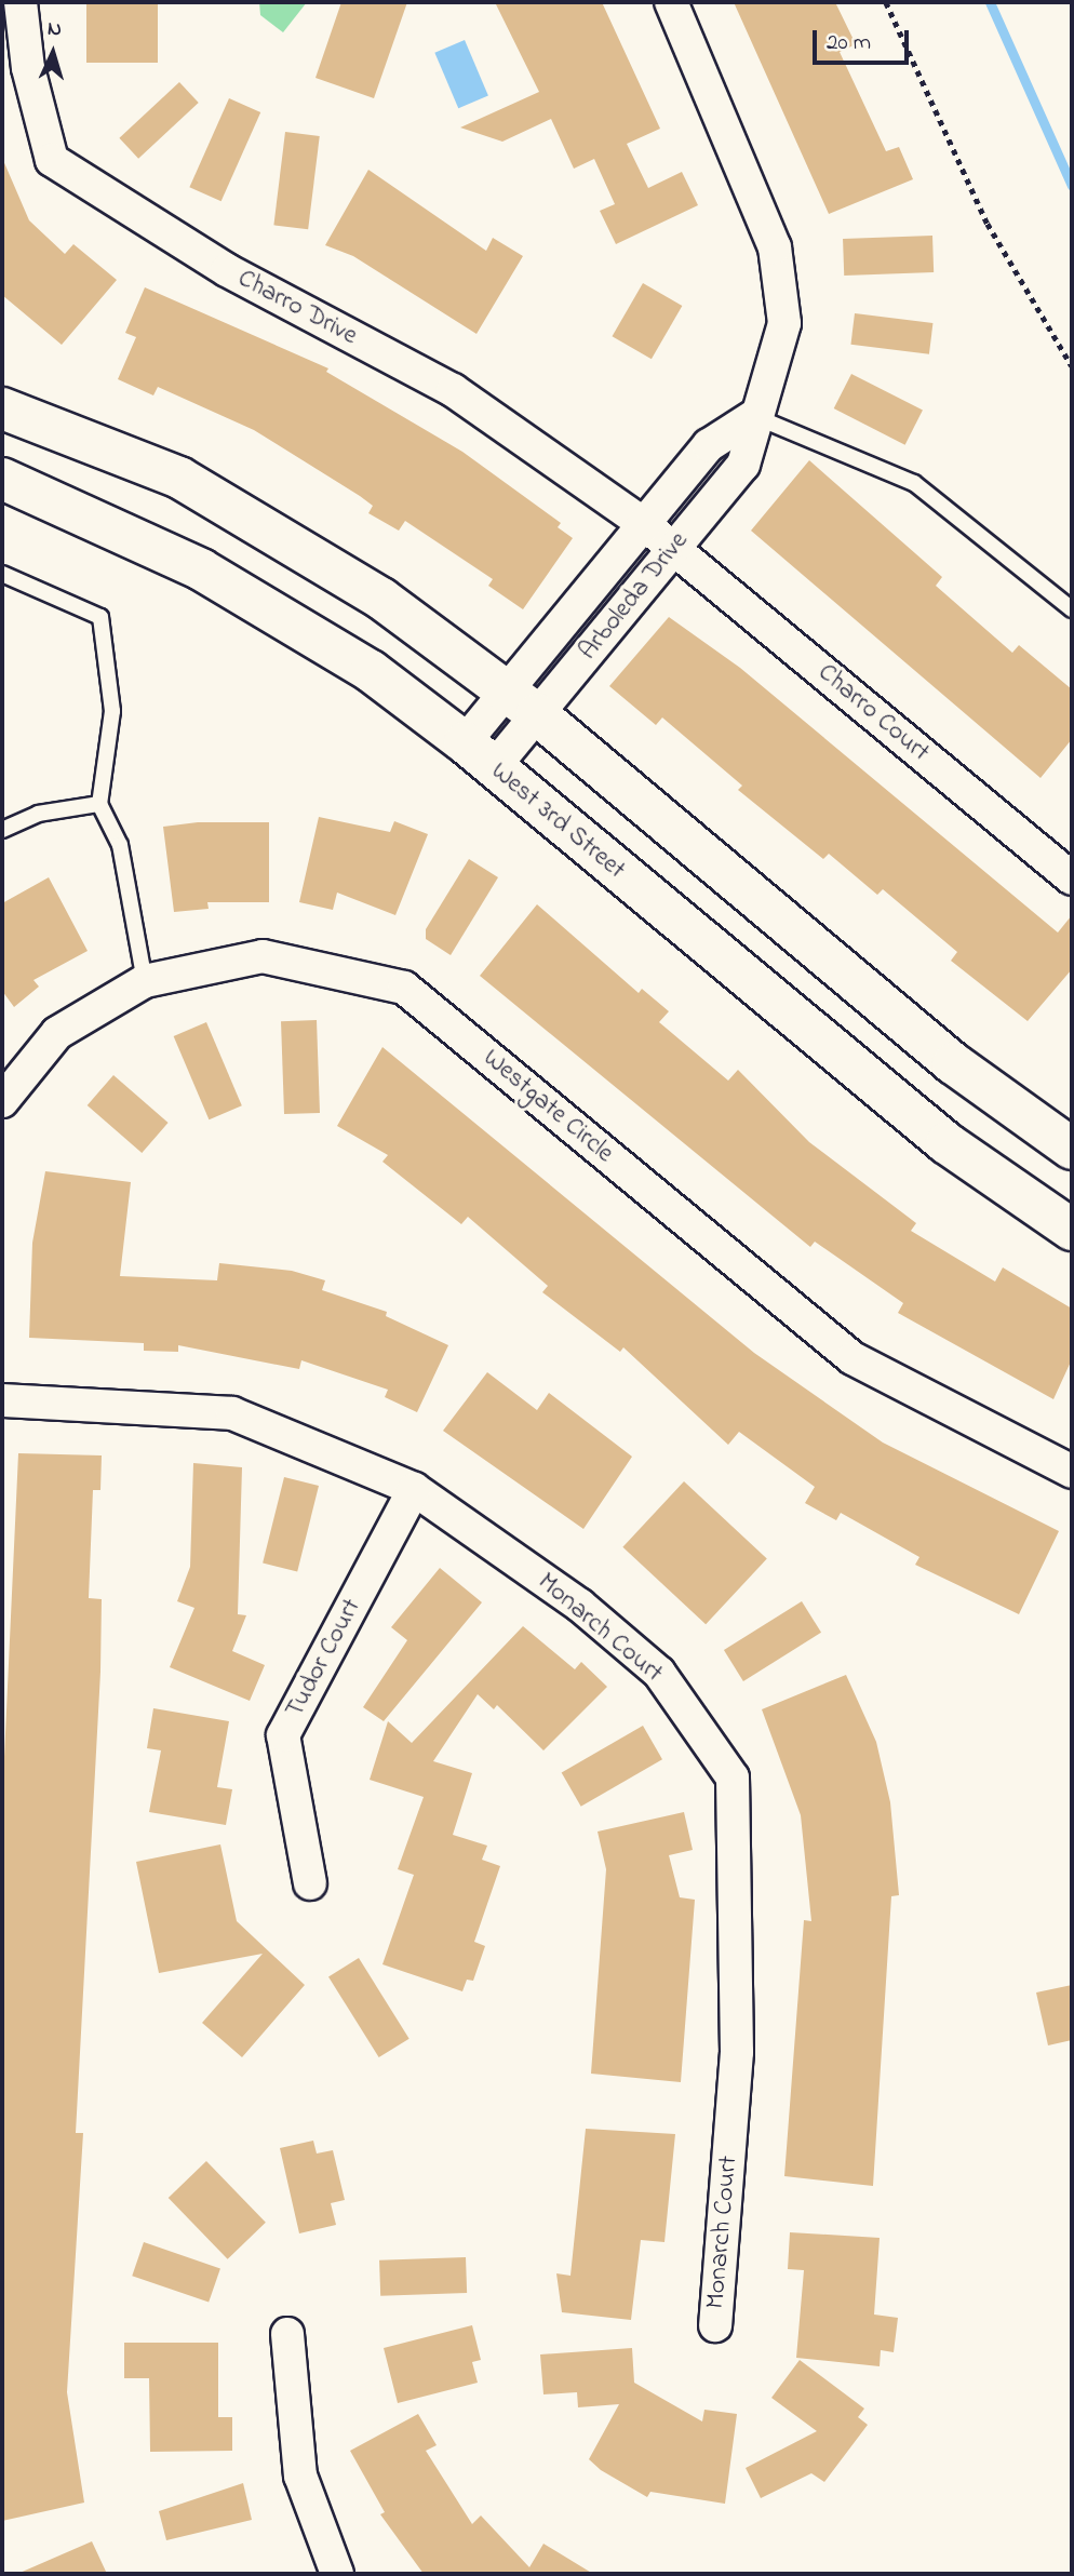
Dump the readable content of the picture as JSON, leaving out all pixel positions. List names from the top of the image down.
{
  "streets": {
    "main road": ["West 3rd Street"],
    "street": [
      "Charro Drive",
      "Arboleda Drive",
      "Charro Court",
      "Westgate Circle",
      "Monarch Court",
      "Tudor Court"
    ]
  },
  "crossings": [
    ["Charro Drive", "Arboleda Drive"],
    ["Charro Drive", "Charro Court"],
    ["Arboleda Drive", "Charro Court"],
    ["Arboleda Drive", "West 3rd Street"],
    ["Monarch Court", "Tudor Court"]
  ],
  "scale_bar": "20 m",
  "north": "top"
}
